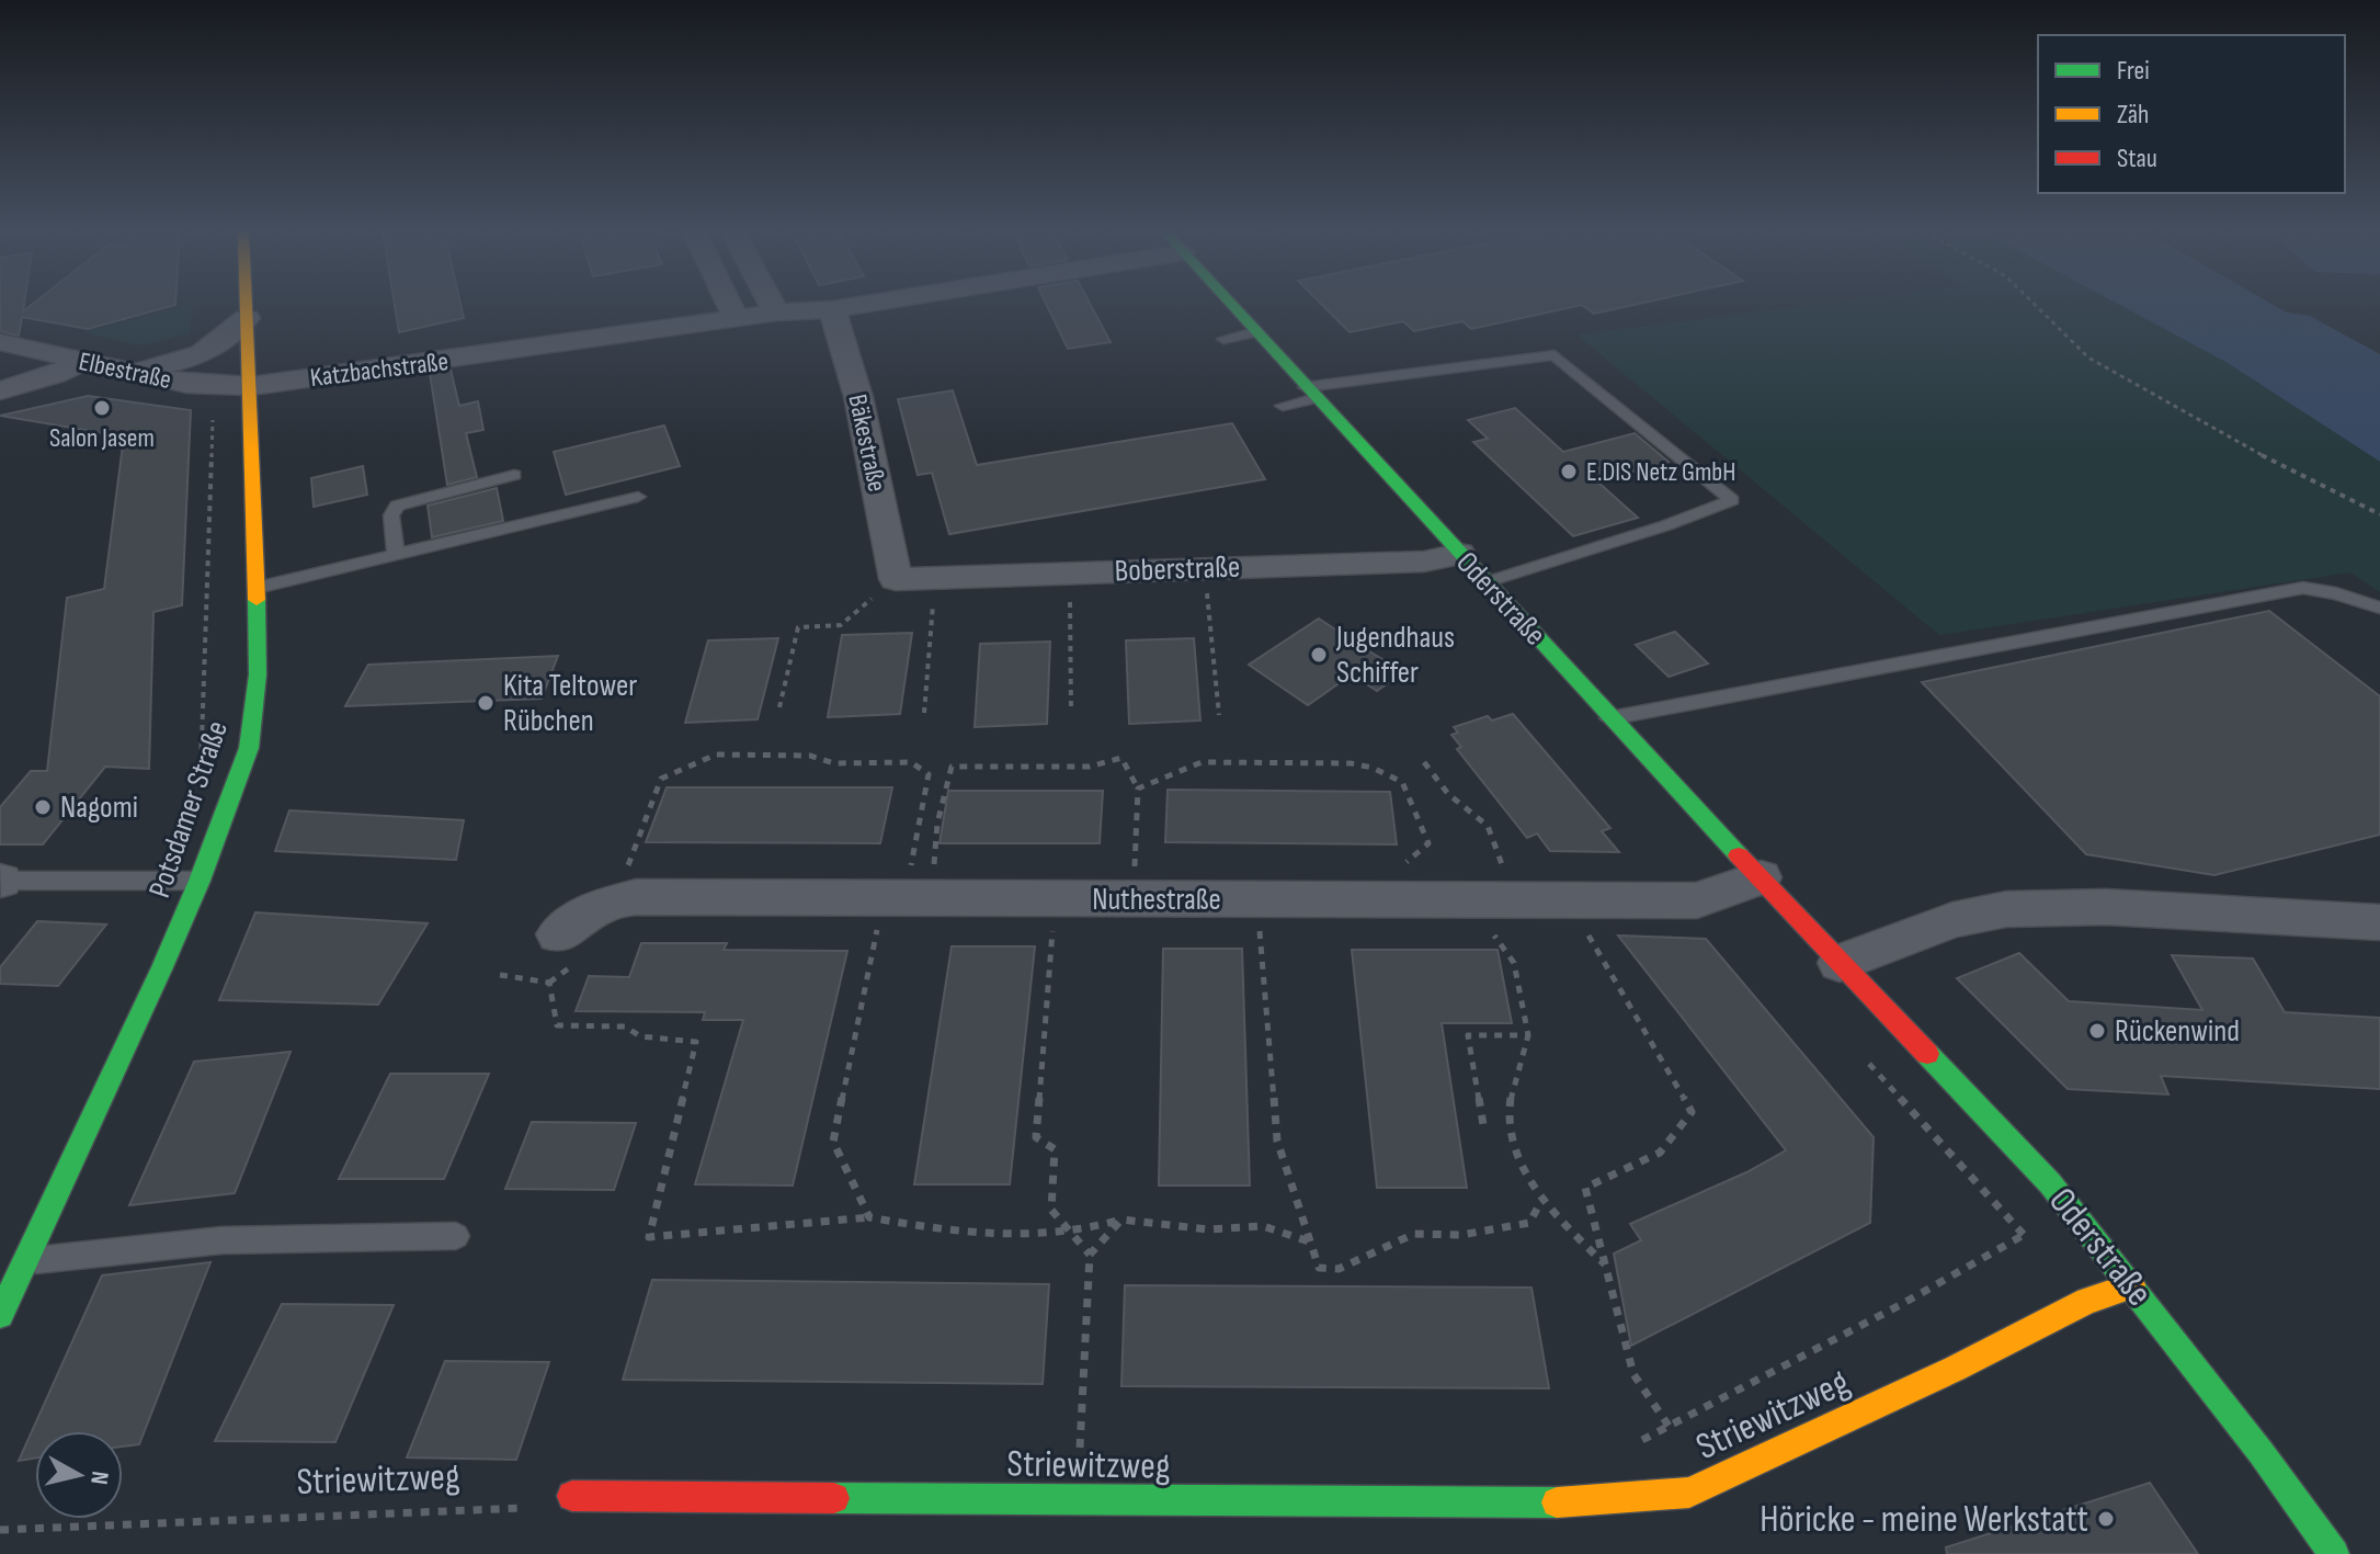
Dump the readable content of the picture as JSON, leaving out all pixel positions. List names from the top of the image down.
{
  "streets": {
    "street": [
      "Katzbachstraße",
      "Elbestraße",
      "Bäkestraße",
      "Boberstraße",
      "Oderstraße",
      "Potsdamer Straße",
      "Nuthestraße",
      "Striewitzweg"
    ]
  },
  "crossings": [
    ["Katzbachstraße", "Elbestraße"],
    ["Katzbachstraße", "Bäkestraße"],
    ["Katzbachstraße", "Potsdamer Straße"],
    ["Elbestraße", "Potsdamer Straße"],
    ["Bäkestraße", "Boberstraße"],
    ["Boberstraße", "Oderstraße"],
    ["Oderstraße", "Nuthestraße"],
    ["Oderstraße", "Striewitzweg"]
  ],
  "places": [
    "Salon Jasem",
    "E.DIS Netz GmbH",
    "Jugendhaus Schiffer",
    "Kita Teltower Rübchen",
    "Nagomi",
    "Rückenwind",
    "Höricke - meine Werkstatt"
  ],
  "legend": ["Frei", "Zäh", "Stau"],
  "north": "right"
}
